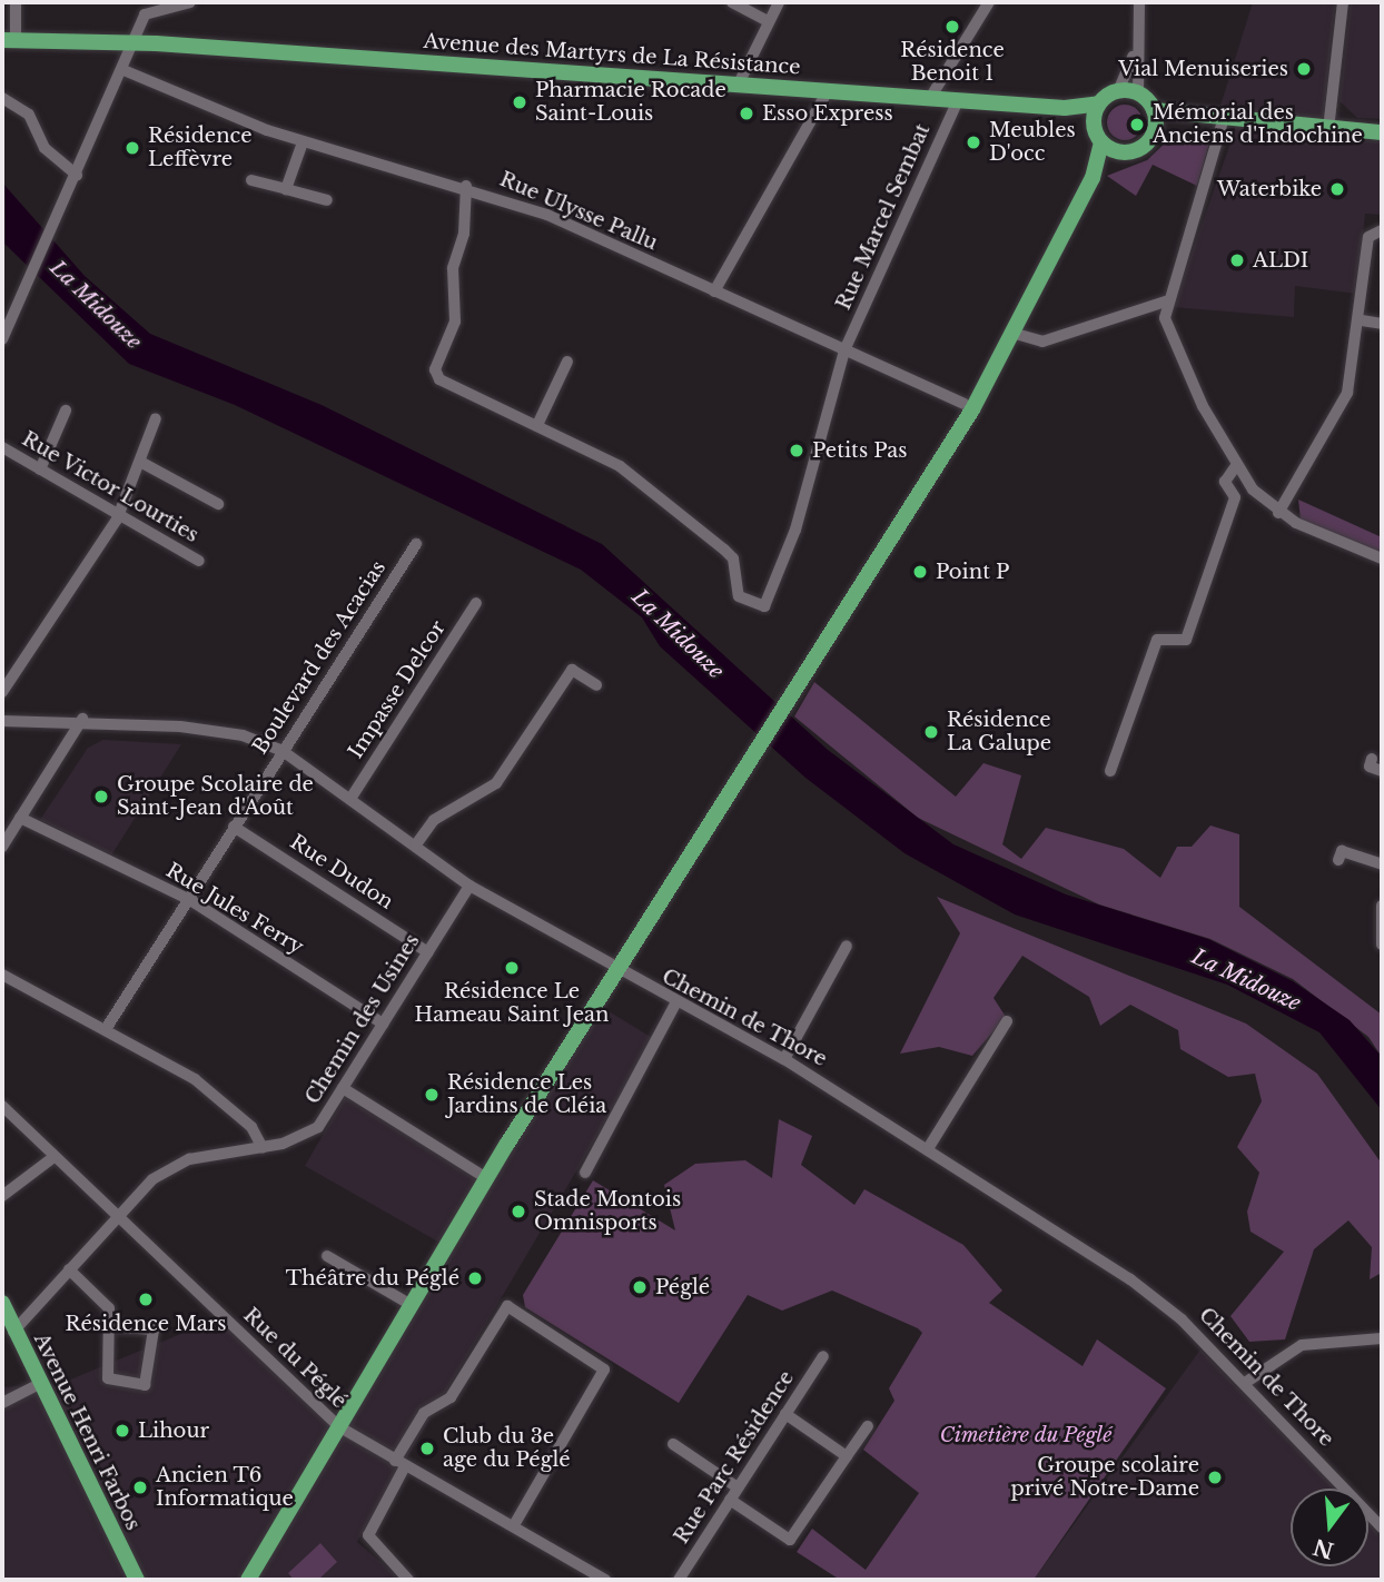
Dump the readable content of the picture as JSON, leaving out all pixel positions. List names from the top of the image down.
{
  "streets": {
    "main road": ["Avenue des Martyrs de La Résistance", "Avenue Henri Farbos"],
    "street": [
      "Rue Ulysse Pallu",
      "Rue Marcel Sembat",
      "Rue Victor Lourties",
      "Boulevard des Acacias",
      "Impasse Delcor",
      "Rue Dudon",
      "Rue Jules Ferry",
      "Chemin de Thore",
      "Chemin des Usines",
      "Rue du Péglé",
      "Rue Parc Résidence"
    ]
  },
  "crossings": [
    ["Avenue des Martyrs de La Résistance", "Rue Marcel Sembat"],
    ["Rue Ulysse Pallu", "Rue Marcel Sembat"],
    ["Boulevard des Acacias", "Rue Dudon"],
    ["Boulevard des Acacias", "Rue Jules Ferry"],
    ["Boulevard des Acacias", "Chemin de Thore"],
    ["Impasse Delcor", "Chemin de Thore"],
    ["Rue Dudon", "Chemin des Usines"],
    ["Rue Jules Ferry", "Chemin des Usines"],
    ["Chemin de Thore", "Chemin des Usines"],
    ["Chemin des Usines", "Rue du Péglé"],
    ["Chemin des Usines", "Avenue Henri Farbos"]
  ],
  "water": ["La Midouze"],
  "parks": ["Cimetière du Péglé"],
  "places": [
    "Résidence Benoit 1",
    "Vial Menuiseries",
    "Pharmacie Rocade Saint-Louis",
    "Esso Express",
    "Mémorial des Anciens d'Indochine",
    "Meubles D'occ",
    "Résidence Leffèvre",
    "Waterbike",
    "ALDI",
    "Petits Pas",
    "Point P",
    "Résidence La Galupe",
    "Groupe Scolaire de Saint-Jean d'Août",
    "Résidence Le Hameau Saint Jean",
    "Résidence Les Jardins de Cléia",
    "Stade Montois Omnisports",
    "Théâtre du Péglé",
    "Péglé",
    "Résidence Mars",
    "Lihour",
    "Club du 3e age du Péglé",
    "Groupe scolaire privé Notre-Dame",
    "Ancien T6 Informatique"
  ],
  "north": "bottom"
}
